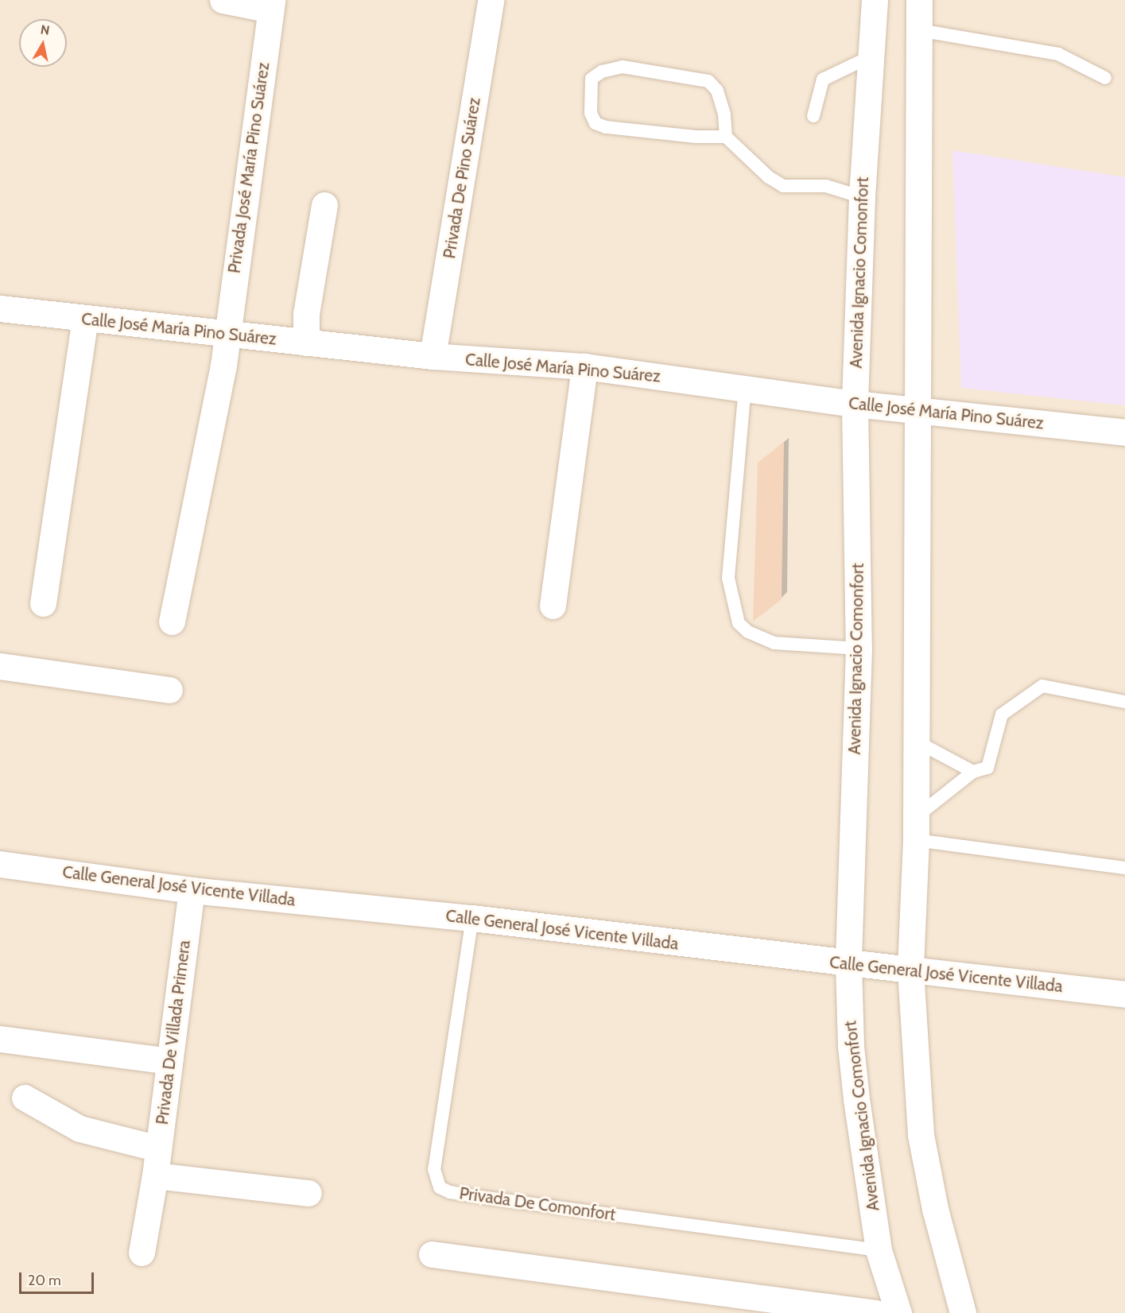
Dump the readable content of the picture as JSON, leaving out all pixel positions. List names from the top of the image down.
{
  "streets": {
    "main road": [
      "Privada José María Pino Suárez",
      "Privada De Pino Suárez",
      "Avenida Ignacio Comonfort",
      "Calle José María Pino Suárez",
      "Calle General José Vicente Villada",
      "Privada De Villada Primera"
    ],
    "lane": ["Privada De Comonfort"]
  },
  "crossings": [
    ["Privada José María Pino Suárez", "Calle José María Pino Suárez"],
    ["Privada De Pino Suárez", "Calle José María Pino Suárez"],
    ["Avenida Ignacio Comonfort", "Calle José María Pino Suárez"],
    ["Avenida Ignacio Comonfort", "Calle General José Vicente Villada"],
    ["Avenida Ignacio Comonfort", "Privada De Comonfort"],
    ["Calle General José Vicente Villada", "Privada De Villada Primera"],
    ["Calle General José Vicente Villada", "Privada De Comonfort"]
  ],
  "scale_bar": "20 m",
  "north": "top"
}
